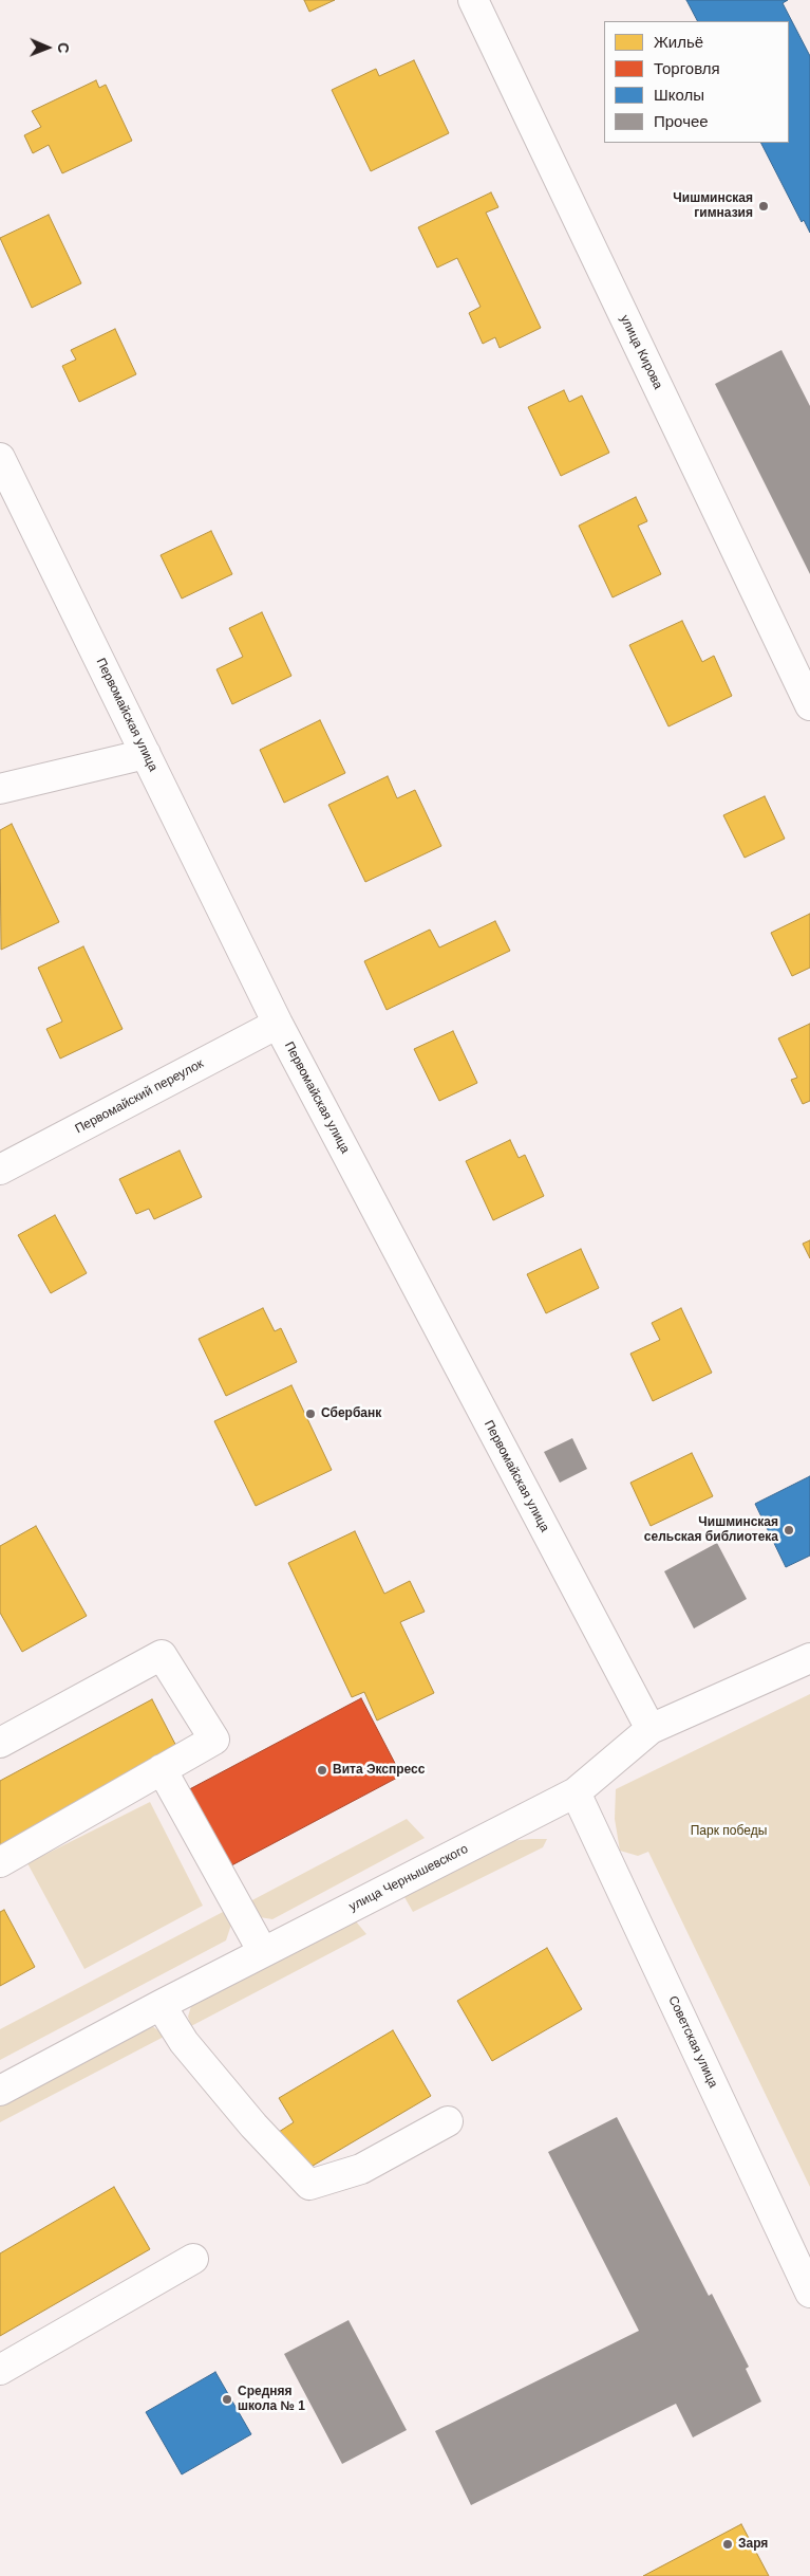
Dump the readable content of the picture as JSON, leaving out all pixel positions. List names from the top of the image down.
{
  "streets": {
    "street": [
      "улица Кирова",
      "Первомайская улица",
      "Первомайский переулок",
      "улица Чернышевского",
      "Советская улица"
    ]
  },
  "crossings": [
    ["Первомайская улица", "Первомайский переулок"],
    ["Первомайская улица", "улица Чернышевского"],
    ["улица Чернышевского", "Советская улица"]
  ],
  "parks": ["Парк победы"],
  "places": [
    "Чишминская гимназия",
    "Сбербанк",
    "Чишминская сельская библиотека",
    "Вита Экспресс",
    "Средняя школа № 1",
    "Заря"
  ],
  "legend": [
    "Жильё",
    "Торговля",
    "Школы",
    "Прочее"
  ],
  "north": "right"
}
